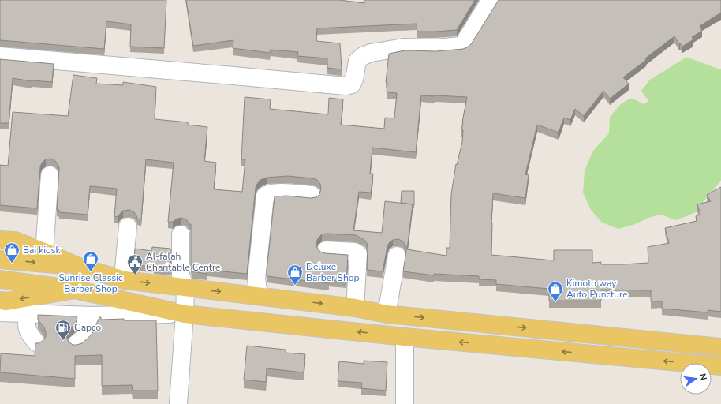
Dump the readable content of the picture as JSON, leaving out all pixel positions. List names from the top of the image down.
{
  "places": {
    "shop": [
      "Bai kiosk",
      "Sunrise Classic Barber Shop",
      "Deluxe Barber Shop",
      "Kimoto way Auto Puncture"
    ],
    "public building": ["Al-falah Charitable Centre"],
    "fuel station": ["Gapco"]
  },
  "north": "right"
}
